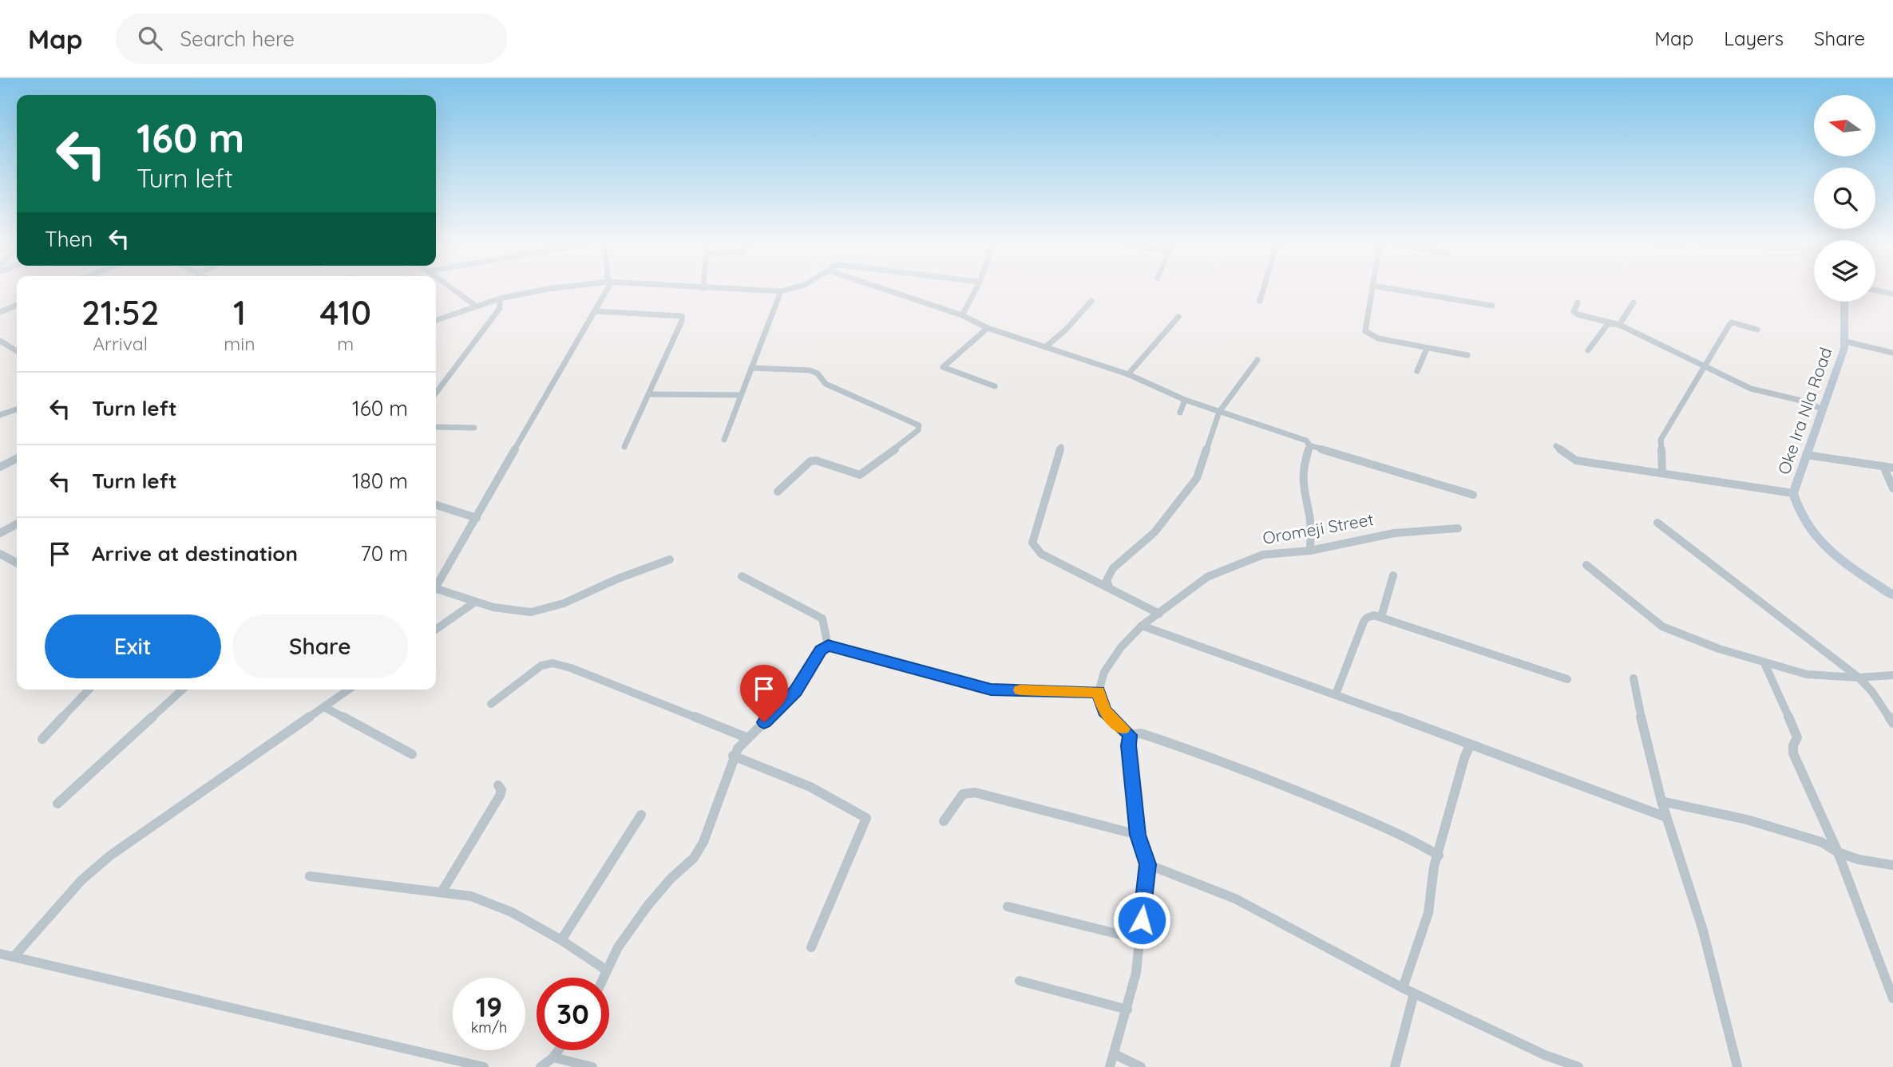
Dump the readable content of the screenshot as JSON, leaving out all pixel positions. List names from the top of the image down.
{
  "streets": {
    "street": ["Oke Ira Nla Road", "Oromeji Street"]
  },
  "north": "left",
  "page": {
    "header": "Map",
    "search": "Search here",
    "nav": ["Map", "Layers", "Share"],
    "turn": ["160 m", "Turn left"],
    "then": "Then",
    "eta": [
      "21:52",
      "Arrival",
      "1",
      "min",
      "410",
      "m"
    ],
    "list": [
      {
        "name": "Turn left",
        "value": "160 m"
      },
      {
        "name": "Turn left",
        "value": "180 m"
      },
      {
        "name": "Arrive at destination",
        "value": "70 m"
      }
    ],
    "buttons": ["Exit", "Share"],
    "speed": "19 km/h",
    "limit": "30"
  }
}
